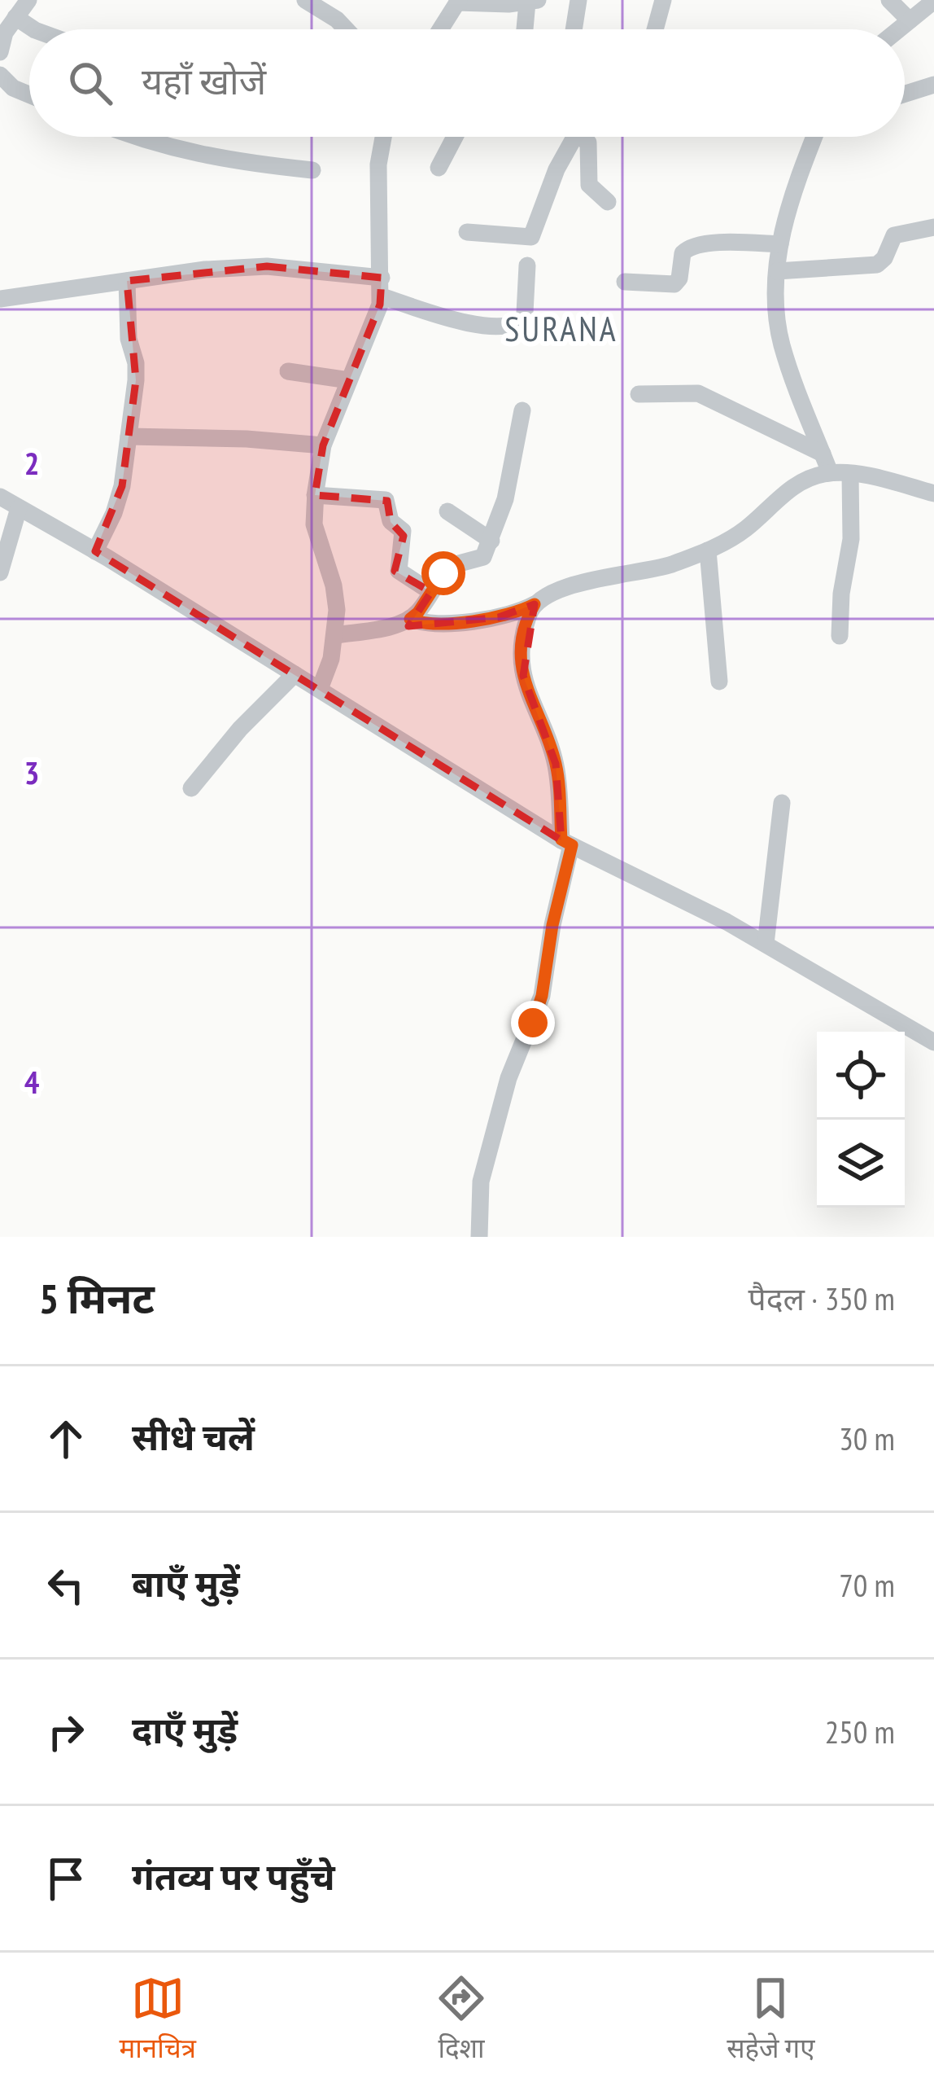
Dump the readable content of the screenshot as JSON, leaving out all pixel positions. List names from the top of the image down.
{
  "districts": ["SURANA"],
  "page": {
    "search": "यहाँ खोजें",
    "heading": ["5 मिनट", "पैदल · 350 m"],
    "list": [
      ["सीधे चलें", "30 m"],
      ["बाएँ मुड़ें", "70 m"],
      ["दाएँ मुड़ें", "250 m"],
      "गंतव्य पर पहुँचे"
    ],
    "nav": ["मानचित्र", "दिशा", "सहेजे गए"]
  },
  "grid": {
    "rows": ["2", "3", "4"]
  }
}
